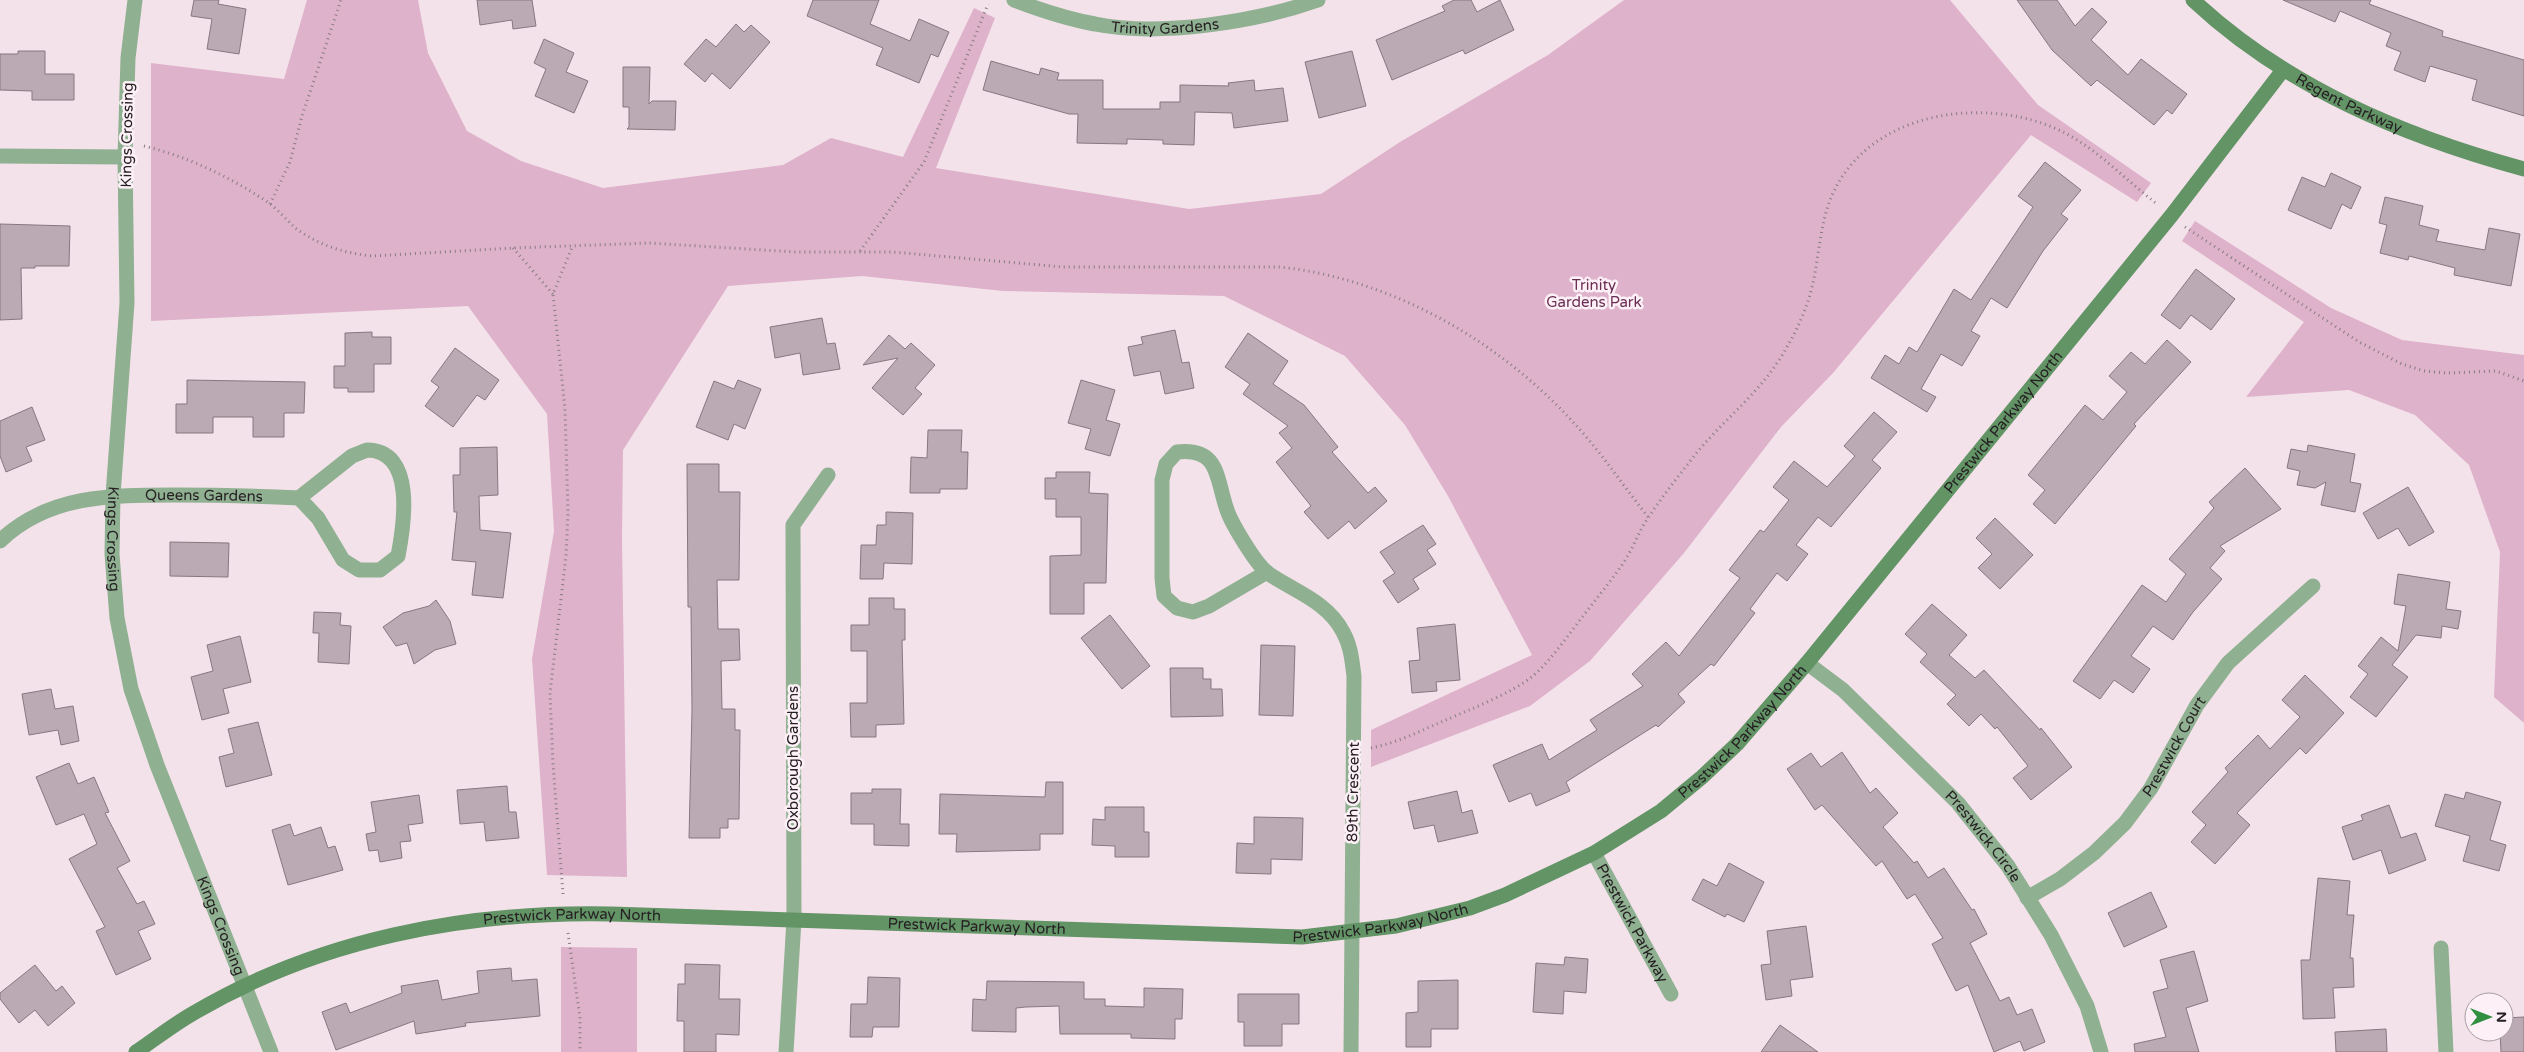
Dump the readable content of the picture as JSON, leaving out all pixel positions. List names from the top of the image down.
{
  "streets": {
    "street": [
      "Trinity Gardens",
      "Regent Parkway",
      "Kings Crossing",
      "Prestwick Parkway North",
      "Queens Gardens",
      "Prestwick Court",
      "Oxborough Gardens",
      "89th Crescent",
      "Prestwick Circle",
      "Prestwick Parkway"
    ]
  },
  "crossings": [
    ["Regent Parkway", "Prestwick Parkway North"],
    ["Kings Crossing", "Prestwick Parkway North"],
    ["Kings Crossing", "Queens Gardens"],
    ["Prestwick Parkway North", "Oxborough Gardens"],
    ["Prestwick Parkway North", "89th Crescent"],
    ["Prestwick Parkway North", "Prestwick Circle"],
    ["Prestwick Parkway North", "Prestwick Parkway"],
    ["Prestwick Court", "Prestwick Circle"]
  ],
  "parks": ["Trinity Gardens Park"],
  "north": "right"
}
